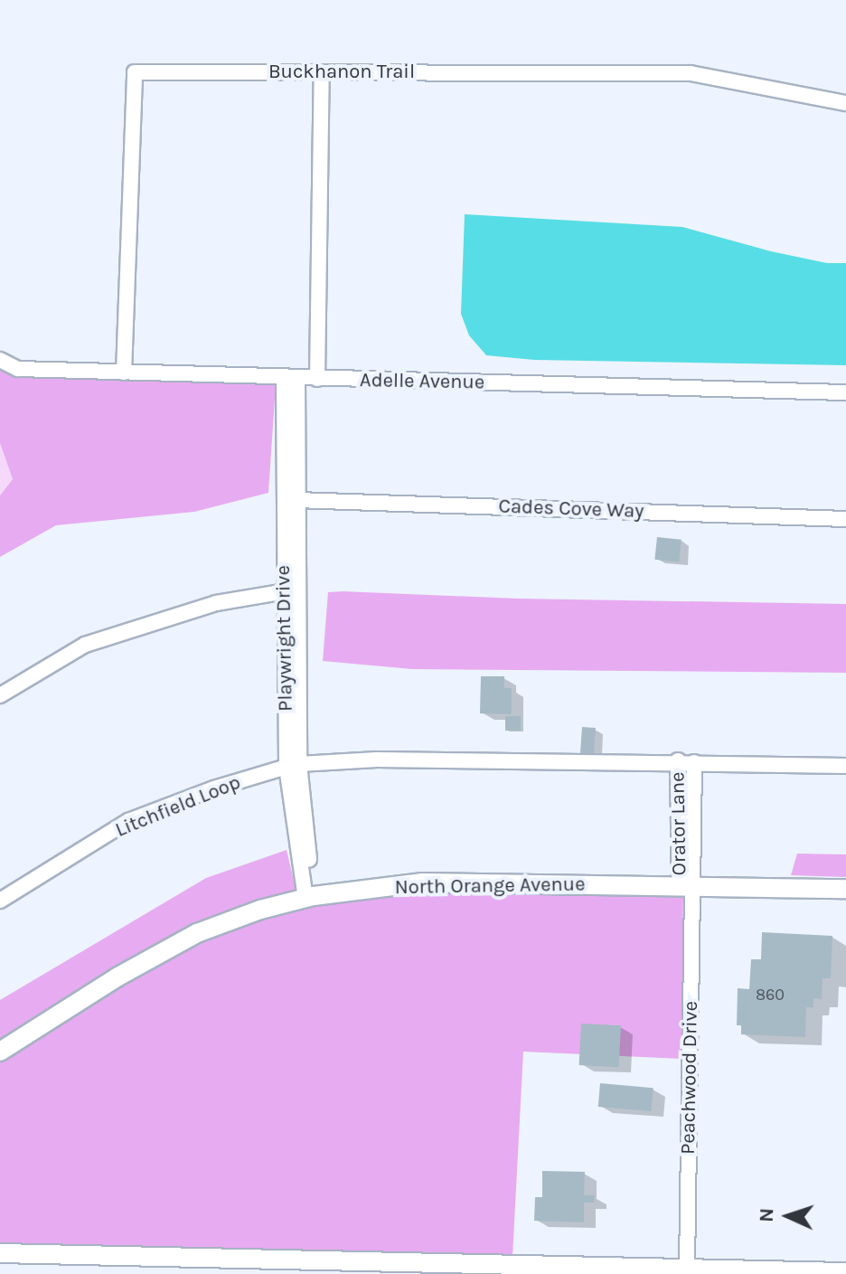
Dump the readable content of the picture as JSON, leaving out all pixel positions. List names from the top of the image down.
{
  "streets": {
    "street": [
      "Buckhanon Trail",
      "Adelle Avenue",
      "Cades Cove Way",
      "Playwright Drive",
      "Litchfield Loop",
      "Orator Lane",
      "North Orange Avenue",
      "Peachwood Drive"
    ]
  },
  "crossings": [
    ["Buckhanon Trail", "Adelle Avenue"],
    ["Adelle Avenue", "Playwright Drive"],
    ["Cades Cove Way", "Playwright Drive"],
    ["Playwright Drive", "Litchfield Loop"],
    ["Playwright Drive", "North Orange Avenue"],
    ["Orator Lane", "North Orange Avenue"],
    ["Orator Lane", "Peachwood Drive"],
    ["North Orange Avenue", "Peachwood Drive"]
  ],
  "house_numbers": ["860"],
  "north": "left"
}
